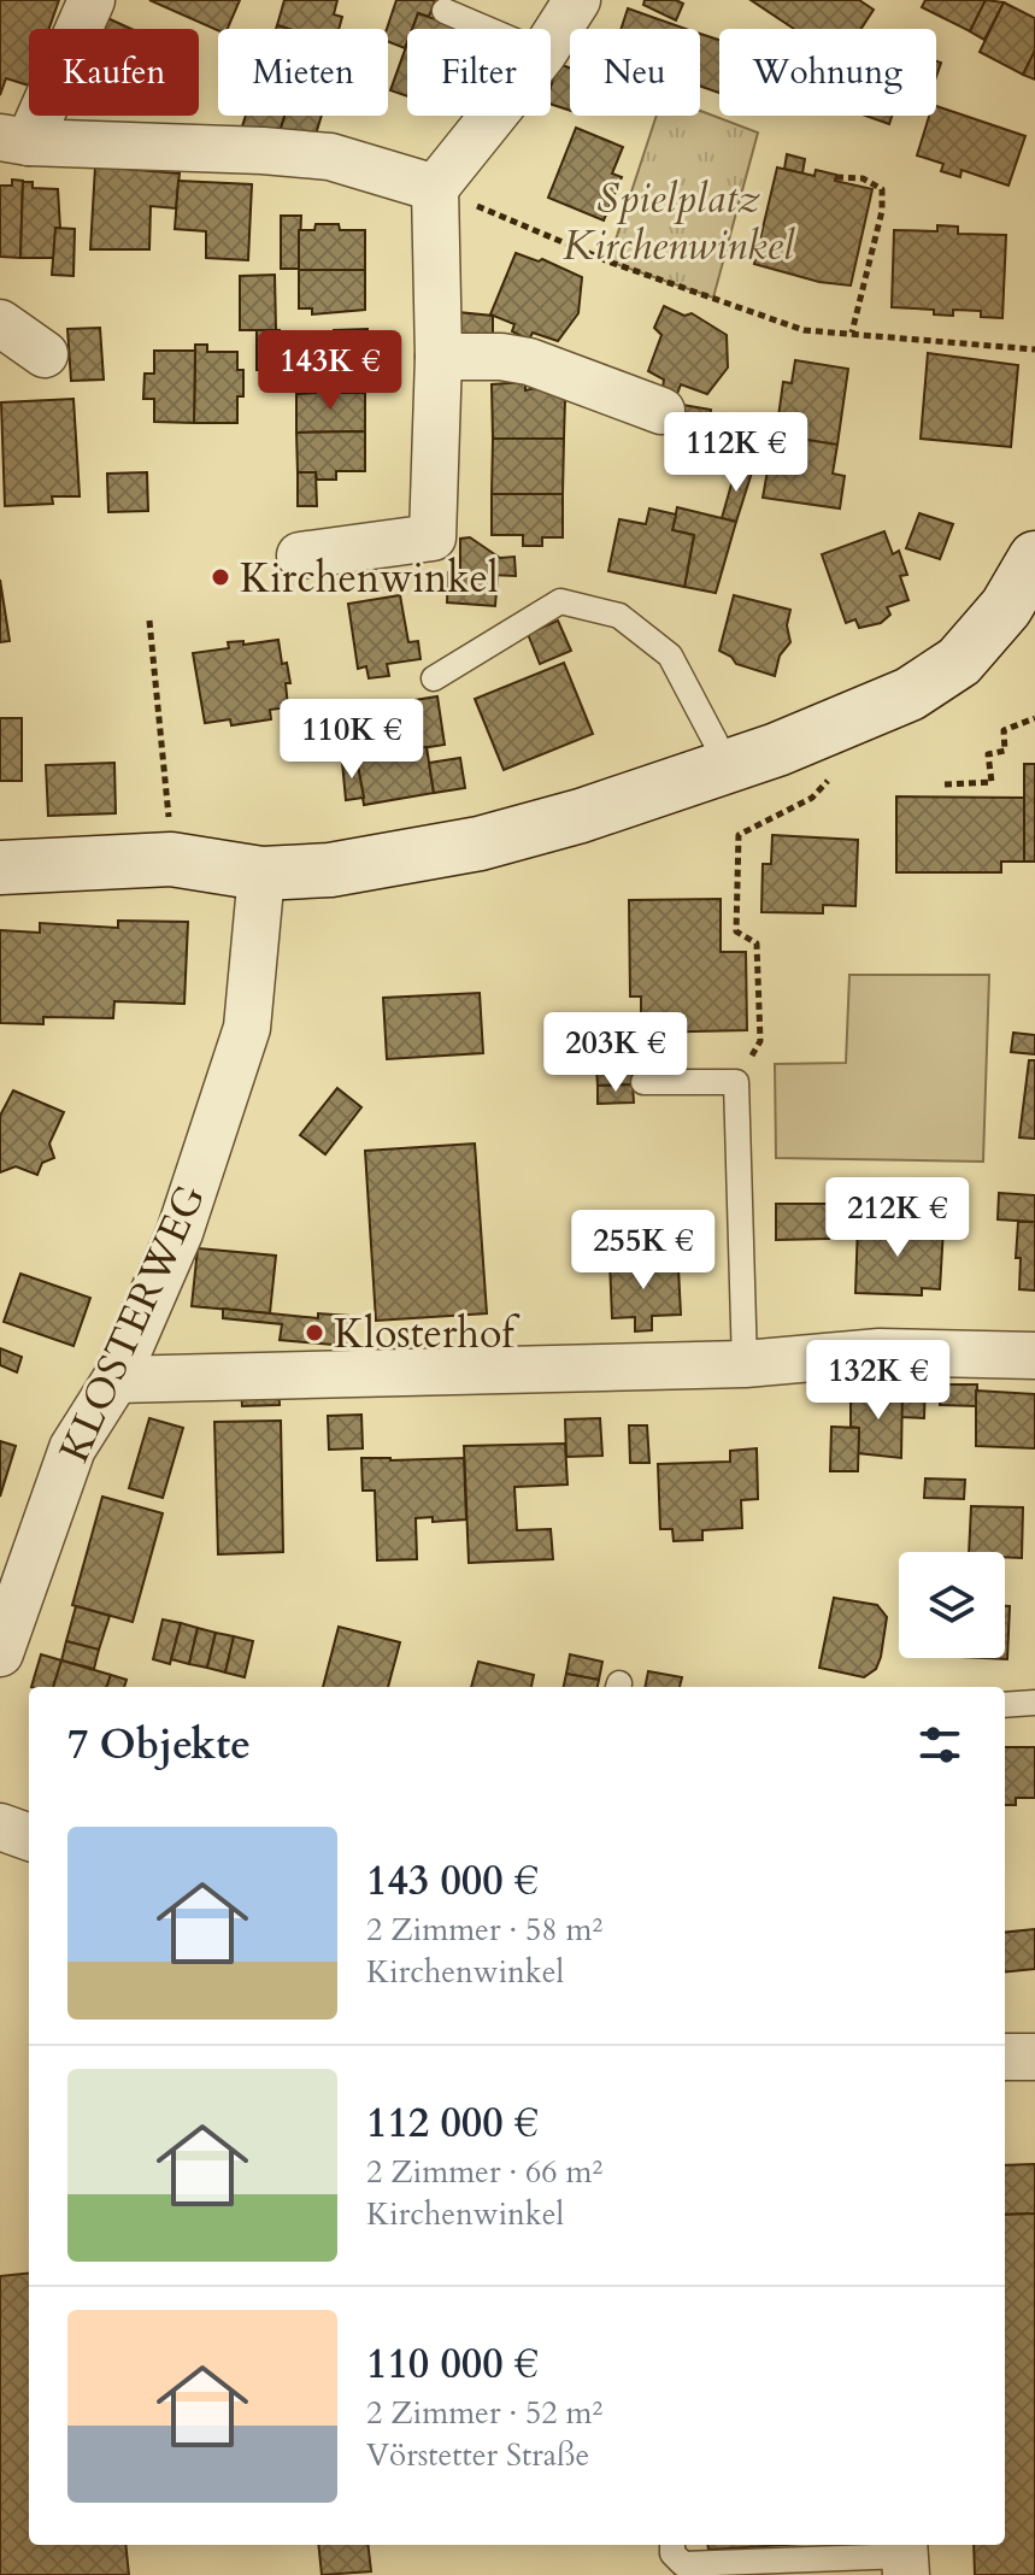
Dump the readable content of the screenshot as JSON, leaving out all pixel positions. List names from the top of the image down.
{
  "streets": {
    "street": ["KLOSTERWEG"]
  },
  "parks": ["Spielplatz Kirchenwinkel"],
  "places": ["Kirchenwinkel", "Klosterhof"],
  "page": {
    "chip": [
      "Kaufen",
      "Mieten",
      "Filter",
      "Neu",
      "Wohnung"
    ],
    "price": [
      "143K €",
      "112K €",
      "110K €",
      "203K €",
      "212K €",
      "255K €",
      "132K €"
    ],
    "heading": "7 Objekte",
    "list": [
      {
        "name": "143 000 €",
        "note": "2 Zimmer · 58 m² · Kirchenwinkel"
      },
      {
        "name": "112 000 €",
        "note": "2 Zimmer · 66 m² · Kirchenwinkel"
      },
      {
        "name": "110 000 €",
        "note": "2 Zimmer · 52 m² · Vörstetter Straße"
      }
    ]
  }
}
